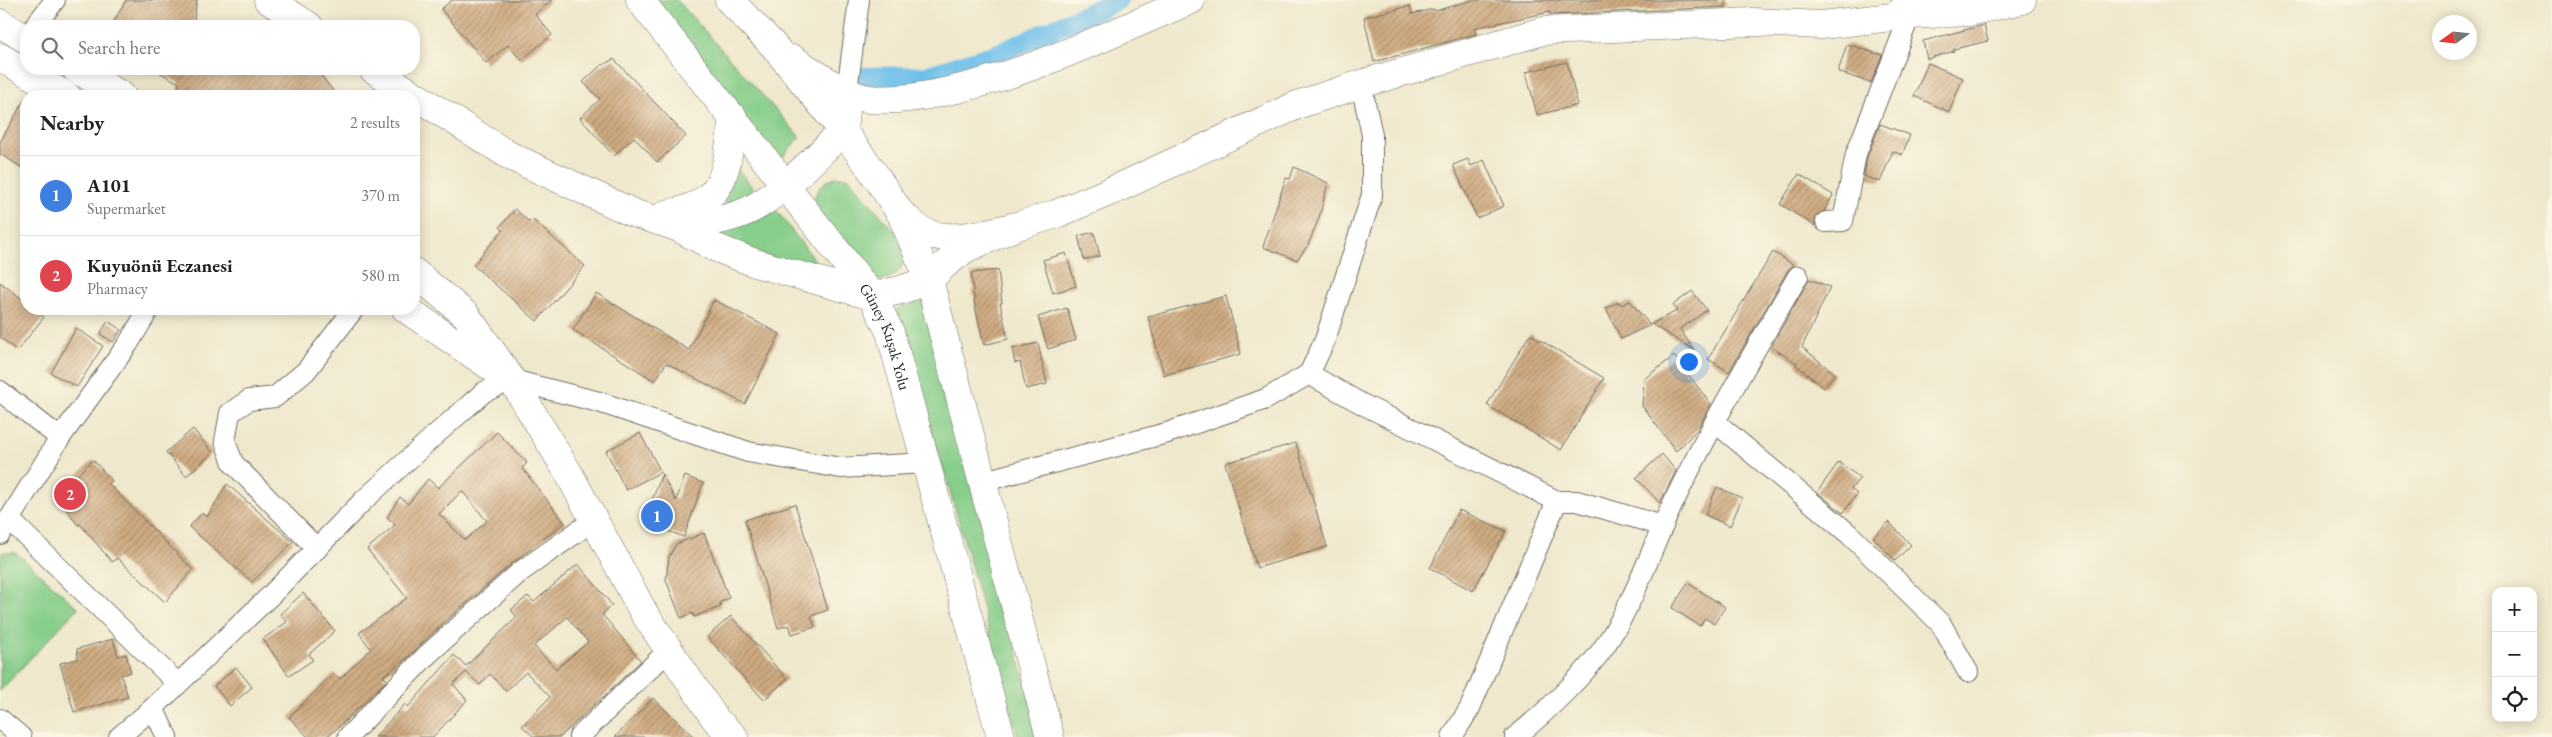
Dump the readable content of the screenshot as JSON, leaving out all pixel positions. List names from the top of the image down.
{
  "streets": {
    "main road": ["Güney Kuşak Yolu"]
  },
  "north": "left",
  "page": {
    "search": "Search here",
    "heading": ["Nearby", "2 results"],
    "list": [
      {
        "mark": "1",
        "name": "A101",
        "note": "Supermarket",
        "value": "370 m"
      },
      {
        "mark": "2",
        "name": "Kuyuönü Eczanesi",
        "note": "Pharmacy",
        "value": "580 m"
      }
    ],
    "pins": ["2", "1"],
    "map_buttons": ["+", "−"]
  }
}
